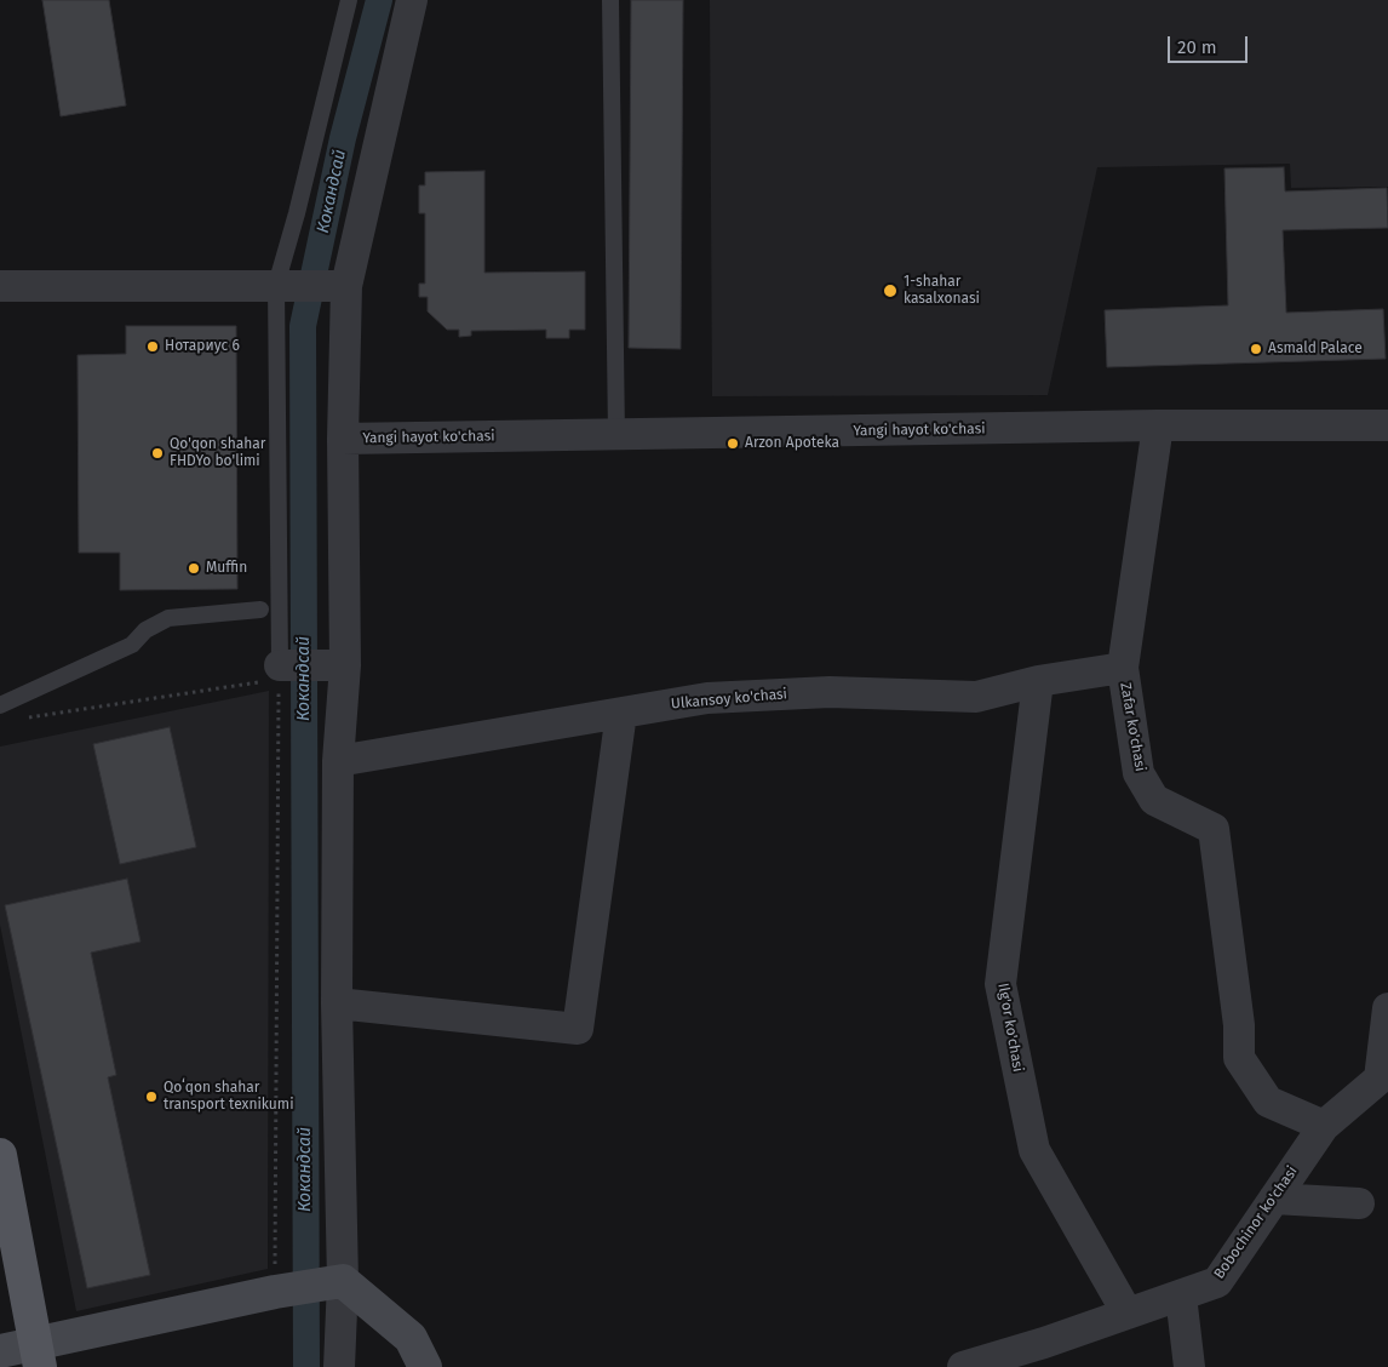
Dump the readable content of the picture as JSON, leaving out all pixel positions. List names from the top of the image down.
{
  "streets": {
    "street": [
      "Yangi hayot ko'chasi",
      "Ulkansoy ko'chasi",
      "Zafar ko'chasi",
      "Ilg'or ko'chasi",
      "Bobochinor ko'chasi"
    ]
  },
  "crossings": [
    ["Yangi hayot ko'chasi", "Zafar ko'chasi"],
    ["Ulkansoy ko'chasi", "Zafar ko'chasi"],
    ["Ulkansoy ko'chasi", "Ilg'or ko'chasi"],
    ["Zafar ko'chasi", "Bobochinor ko'chasi"],
    ["Ilg'or ko'chasi", "Bobochinor ko'chasi"]
  ],
  "water": ["Кокандсай"],
  "places": [
    "1-shahar kasalxonasi",
    "Нотариус 6",
    "Asmald Palace",
    "Arzon Apoteka",
    "Qo'qon shahar FHDYo bo'limi",
    "Muffin",
    "Qoʻqon shahar transport texnikumi"
  ],
  "scale_bar": "20 m"
}
